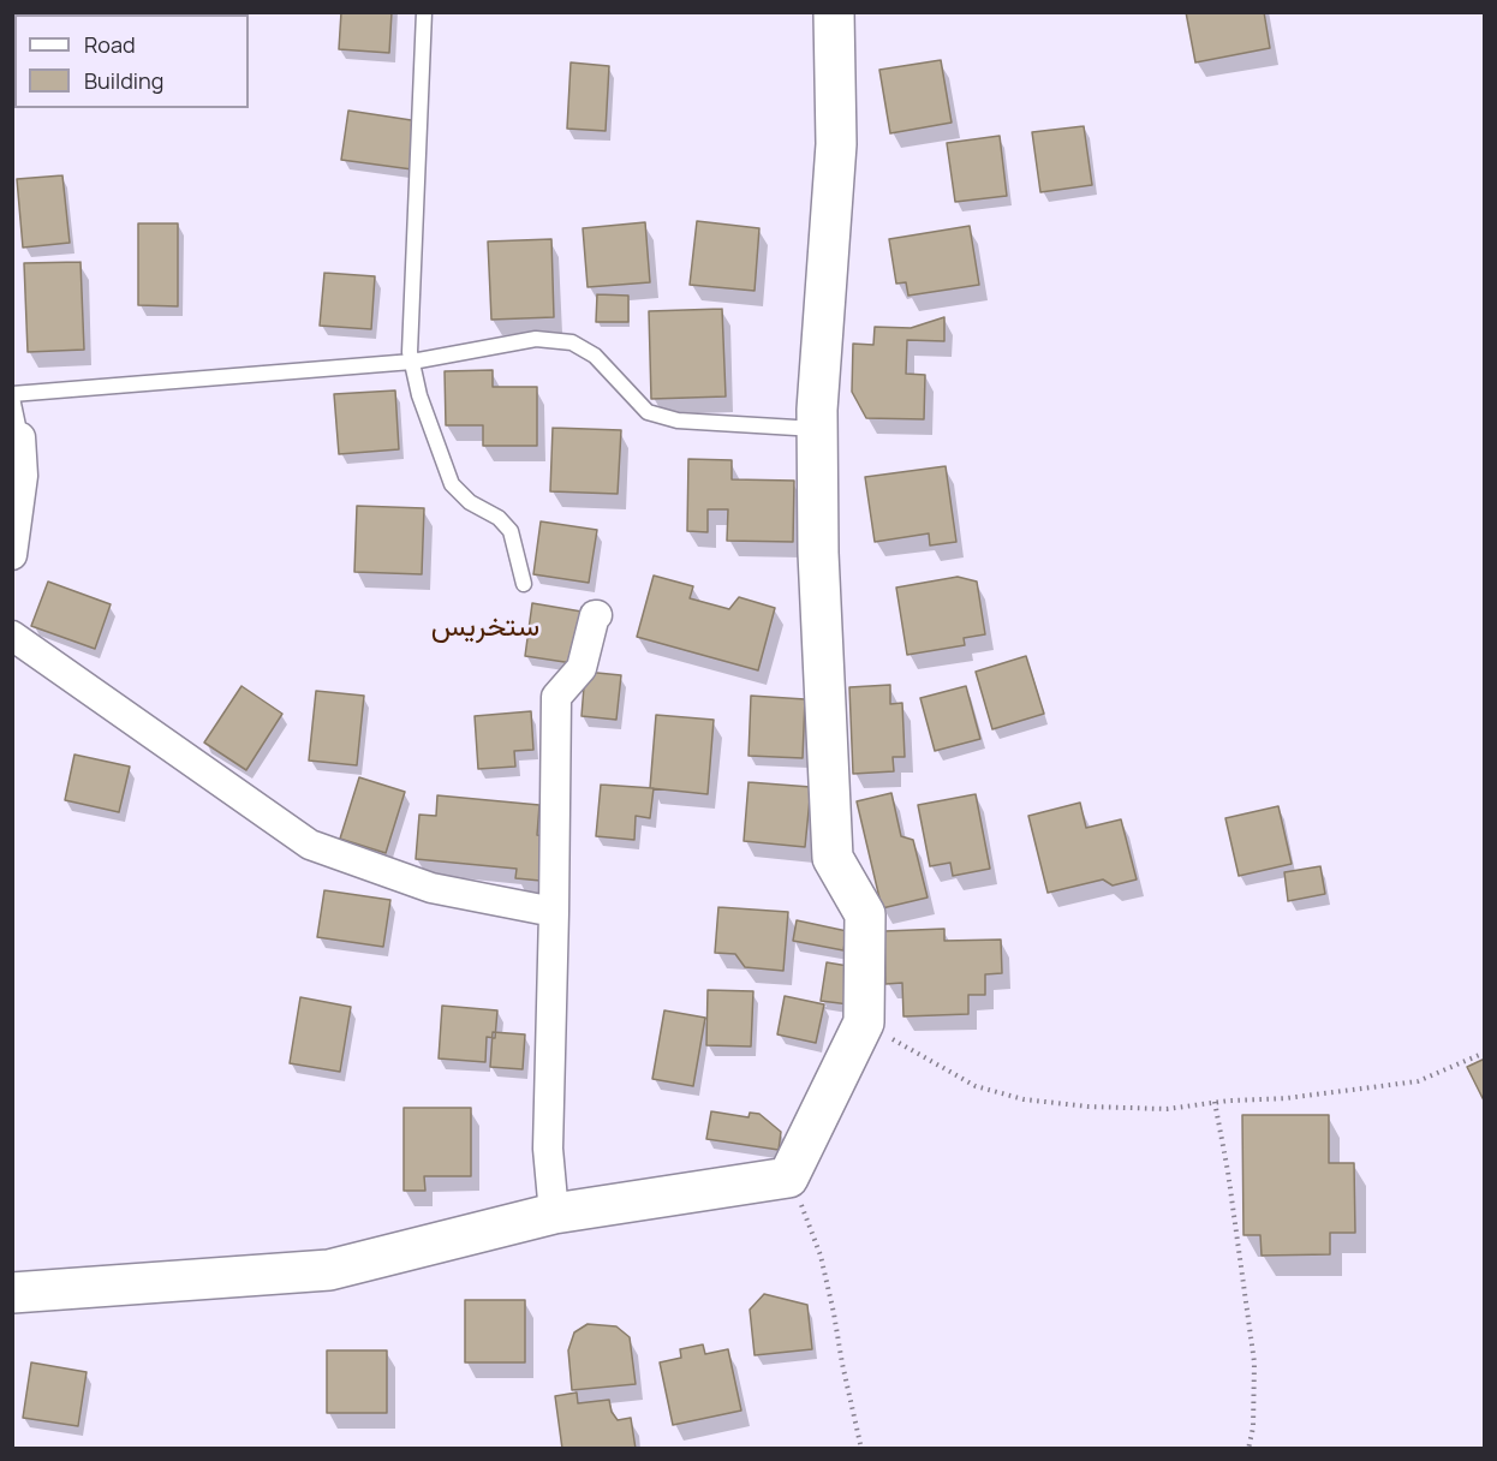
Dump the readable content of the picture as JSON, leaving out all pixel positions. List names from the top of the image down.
{
  "districts": ["ستخريس"],
  "legend": ["Road", "Building"]
}
